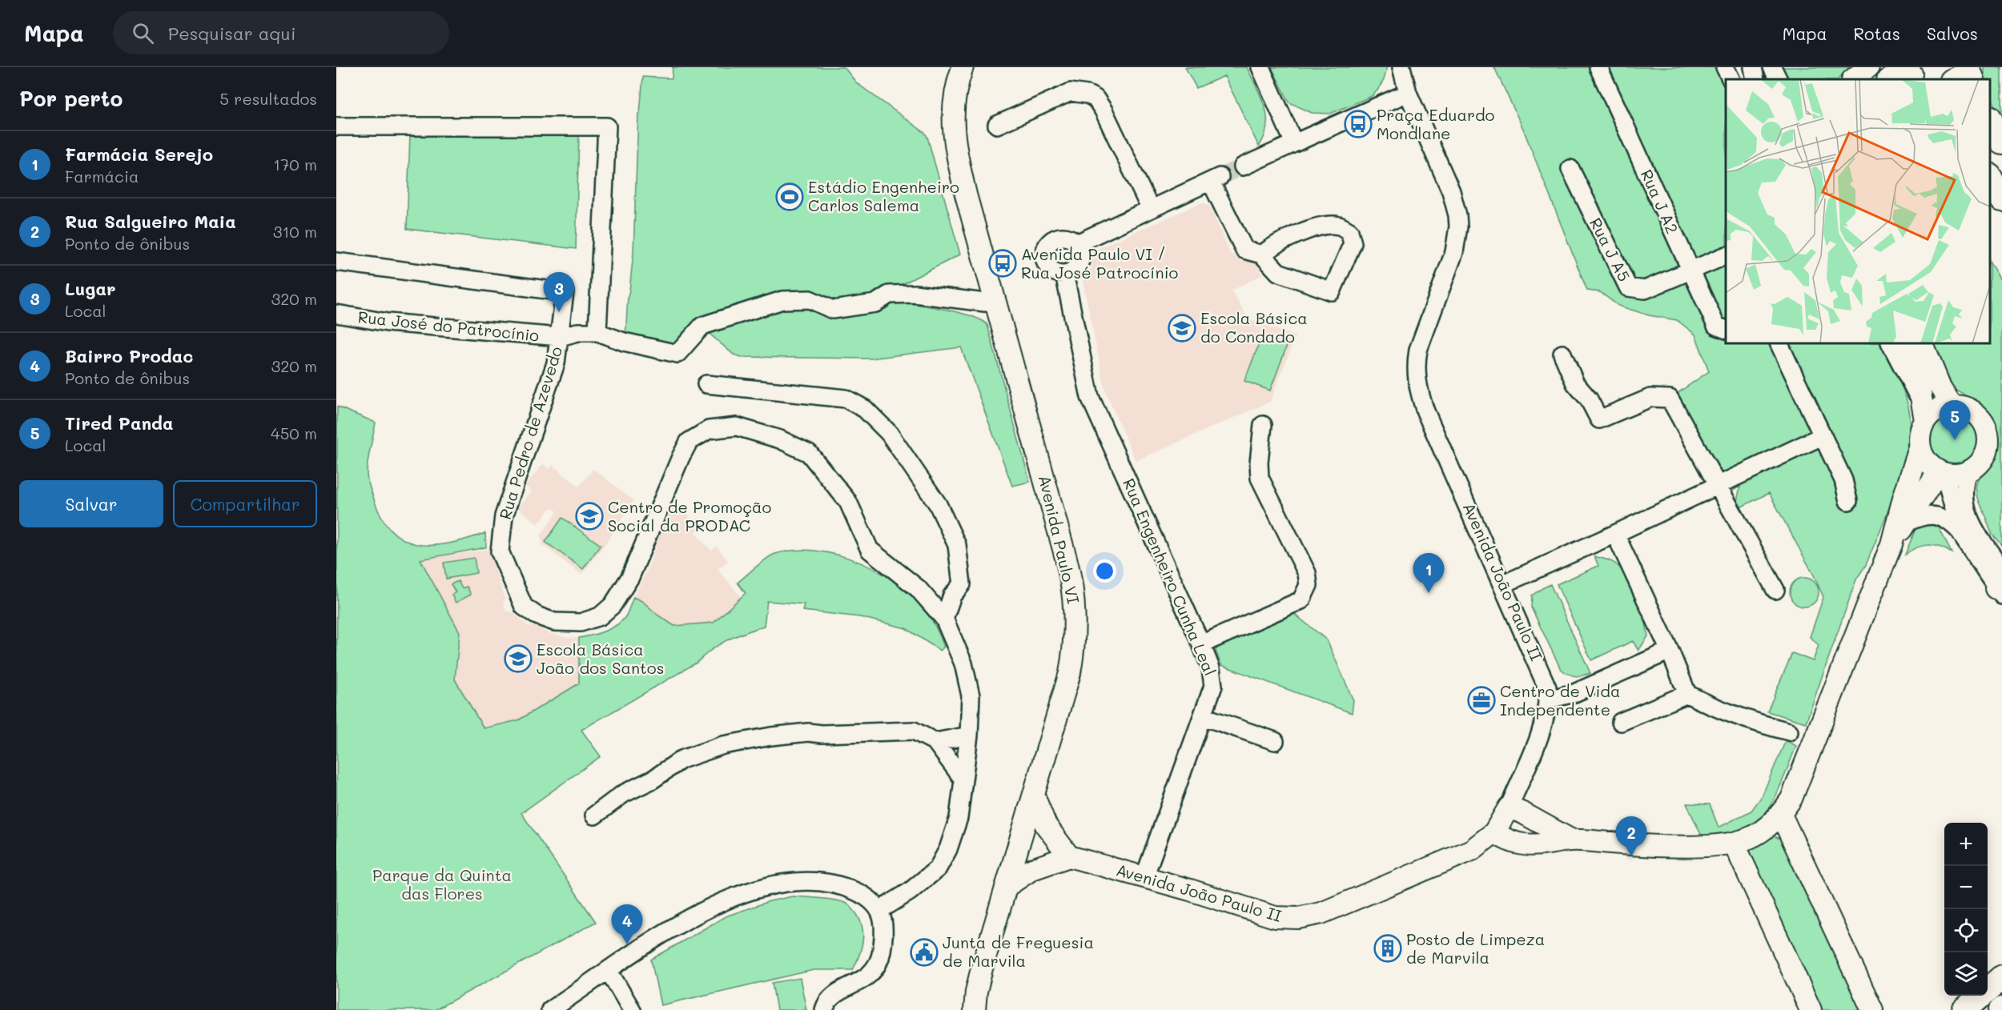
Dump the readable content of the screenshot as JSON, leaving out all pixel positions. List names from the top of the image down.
{
  "streets": {
    "main road": ["Avenida Paulo VI", "Avenida João Paulo II"],
    "street": [
      "Rua J A2",
      "Rua J A5",
      "Rua José do Patrocínio",
      "Rua Pedro de Azevedo",
      "Rua Engenheiro Cunha Leal"
    ]
  },
  "crossings": [
    ["Rua J A2", "Rua J A5"],
    ["Rua José do Patrocínio", "Rua Pedro de Azevedo"],
    ["Rua José do Patrocínio", "Avenida Paulo VI"],
    ["Rua Engenheiro Cunha Leal", "Avenida João Paulo II"]
  ],
  "parks": ["Parque da Quinta das Flores"],
  "places": {
    "bus stop": ["Praça Eduardo Mondlane", "Avenida Paulo VI / Rua José Patrocínio"],
    "sports": ["Estádio Engenheiro Carlos Salema"],
    "school or university": ["Escola Básica do Condado", "Centro de Promoção Social da PRODAC", "Escola Básica João dos Santos"],
    "office": ["Centro de Vida Independente"],
    "building": ["Posto de Limpeza de Marvila"],
    "public building": ["Junta de Freguesia de Marvila"]
  },
  "page": {
    "header": "Mapa",
    "search": "Pesquisar aqui",
    "nav": ["Mapa", "Rotas", "Salvos"],
    "heading": ["Por perto", "5 resultados"],
    "list": [
      {
        "mark": "1",
        "name": "Farmácia Serejo",
        "note": "Farmácia",
        "value": "170 m"
      },
      {
        "mark": "2",
        "name": "Rua Salgueiro Maia",
        "note": "Ponto de ônibus",
        "value": "310 m"
      },
      {
        "mark": "3",
        "name": "Lugar",
        "note": "Local",
        "value": "320 m"
      },
      {
        "mark": "4",
        "name": "Bairro Prodac",
        "note": "Ponto de ônibus",
        "value": "320 m"
      },
      {
        "mark": "5",
        "name": "Tired Panda",
        "note": "Local",
        "value": "450 m"
      }
    ],
    "pins": [
      "3",
      "5",
      "1",
      "2",
      "4"
    ],
    "buttons": ["Salvar", "Compartilhar"],
    "map_buttons": ["+", "−"]
  }
}
